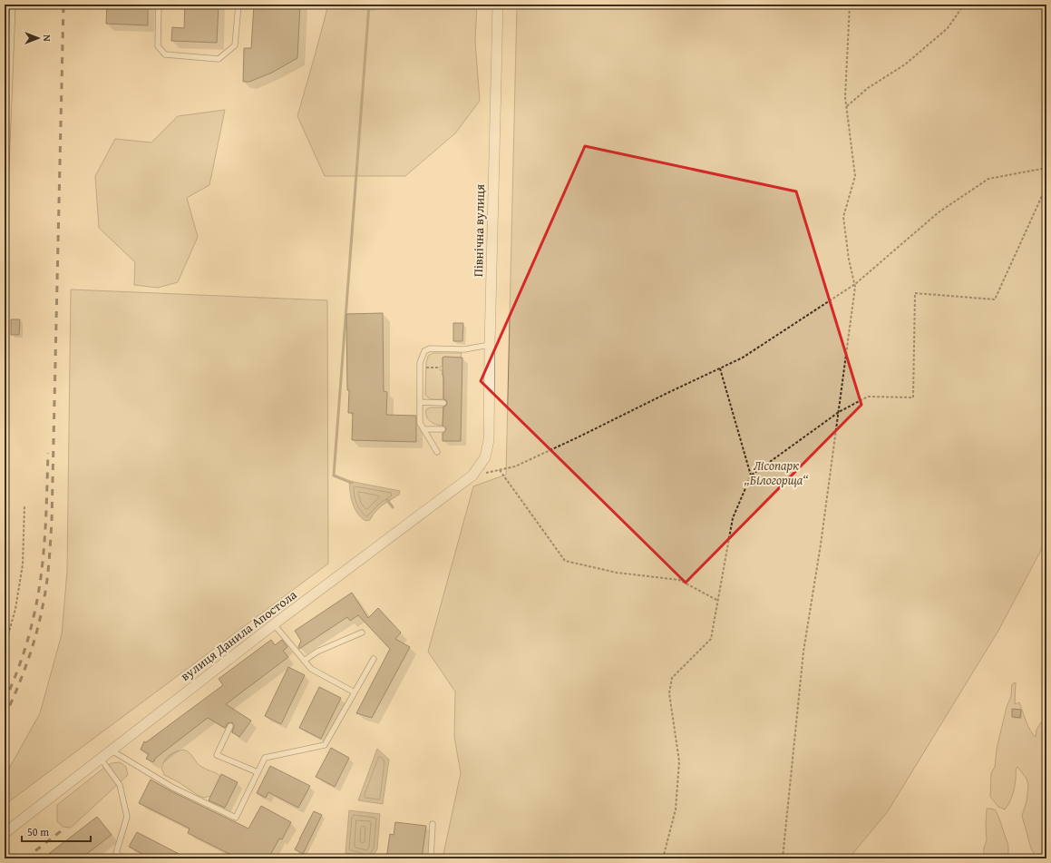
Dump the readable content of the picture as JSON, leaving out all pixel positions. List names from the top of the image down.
{
  "streets": {
    "street": ["Північна вулиця", "вулиця Данила Апостола"]
  },
  "crossings": [
    ["Північна вулиця", "вулиця Данила Апостола"]
  ],
  "parks": ["Лісопарк „Білогорща“"],
  "scale_bar": "50 m",
  "north": "right"
}
